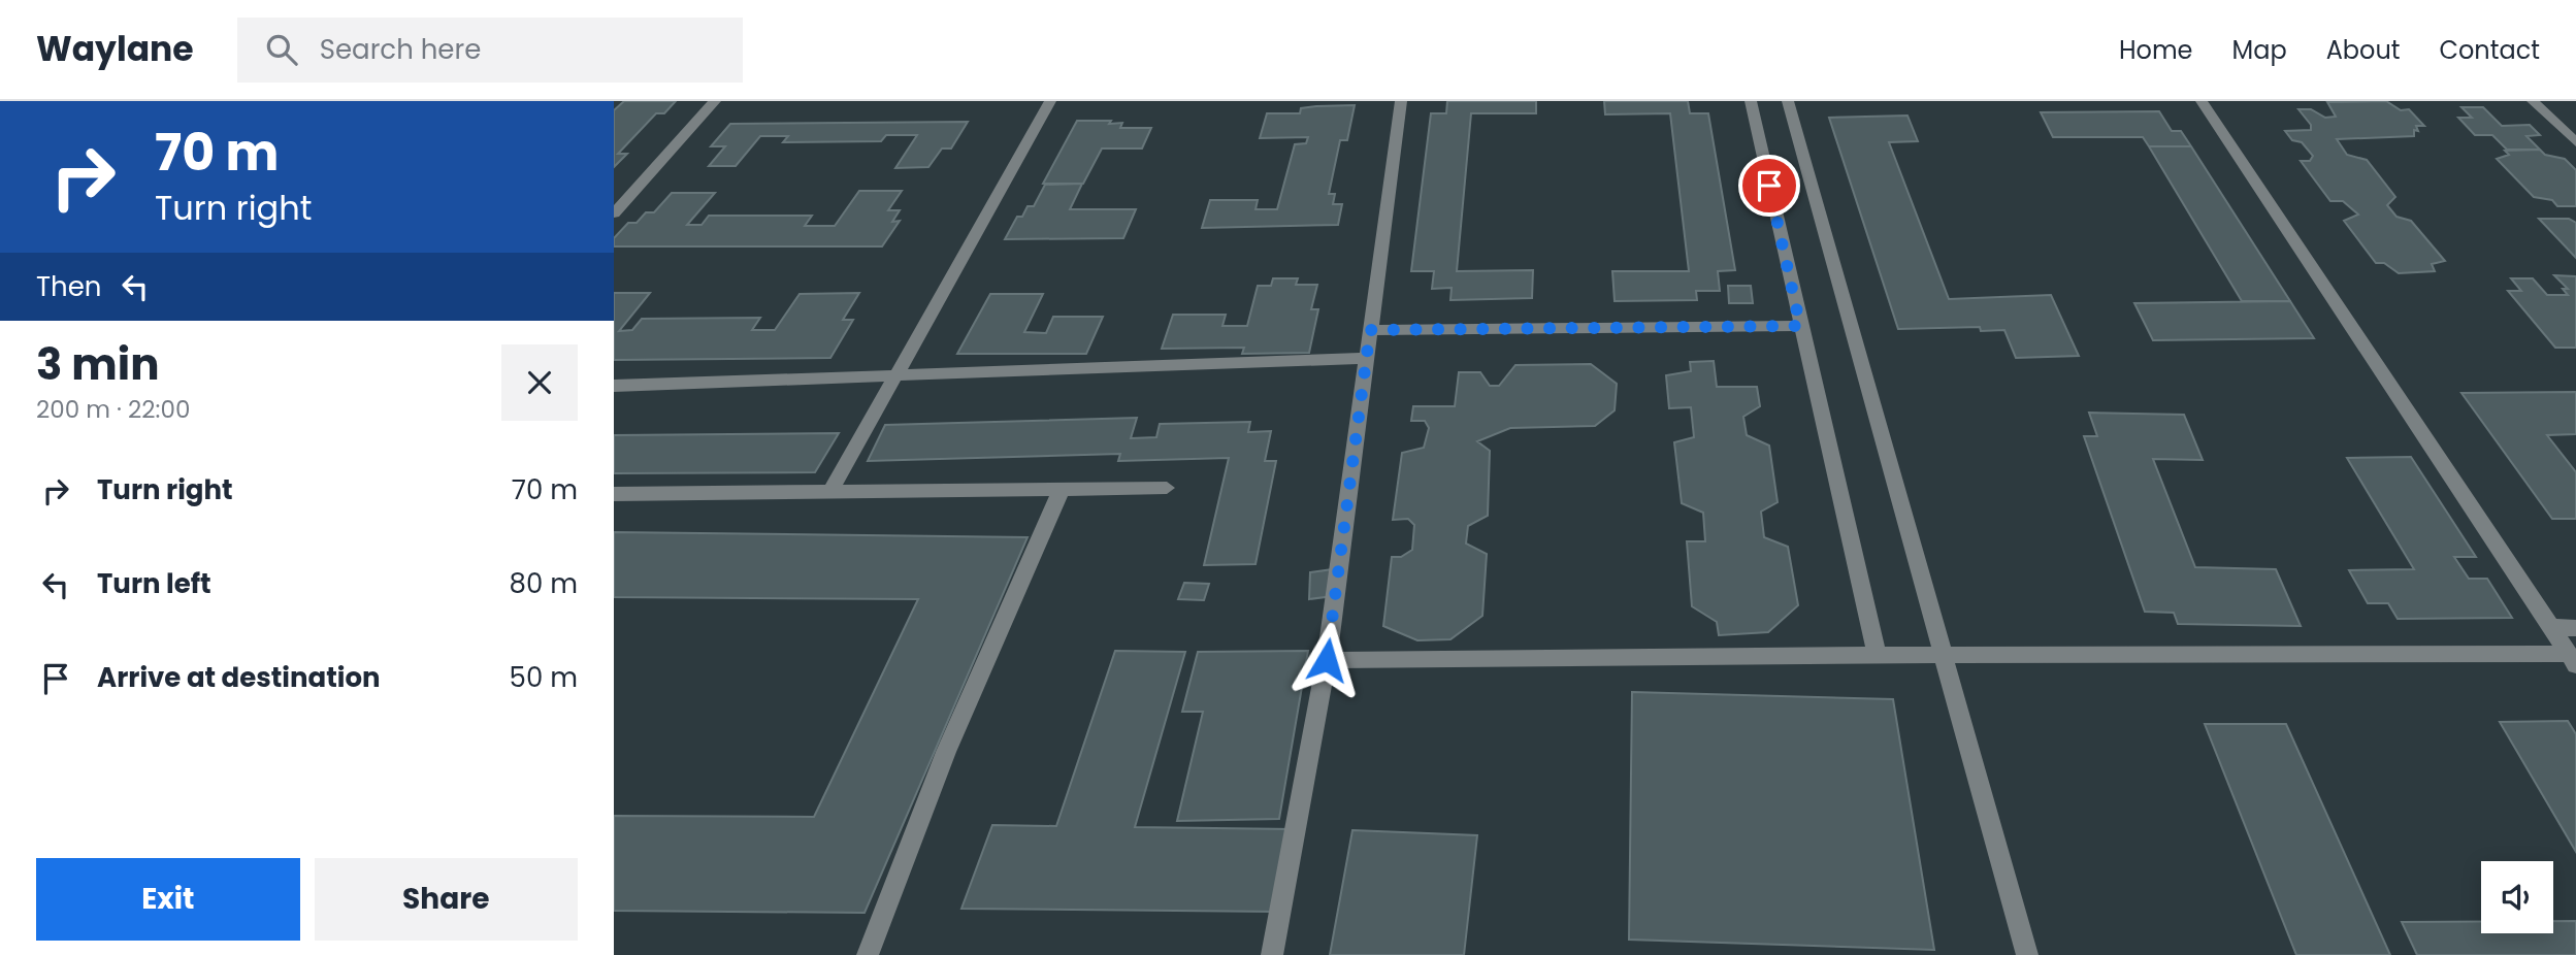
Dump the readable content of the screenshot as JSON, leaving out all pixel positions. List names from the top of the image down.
{
  "page": {
    "header": "Waylane",
    "search": "Search here",
    "nav": [
      "Home",
      "Map",
      "About",
      "Contact"
    ],
    "turn": ["70 m", "Turn right"],
    "then": "Then",
    "heading": ["3 min", "200 m · 22:00"],
    "list": [
      {
        "name": "Turn right",
        "value": "70 m"
      },
      {
        "name": "Turn left",
        "value": "80 m"
      },
      {
        "name": "Arrive at destination",
        "value": "50 m"
      }
    ],
    "buttons": ["Exit", "Share"]
  }
}
